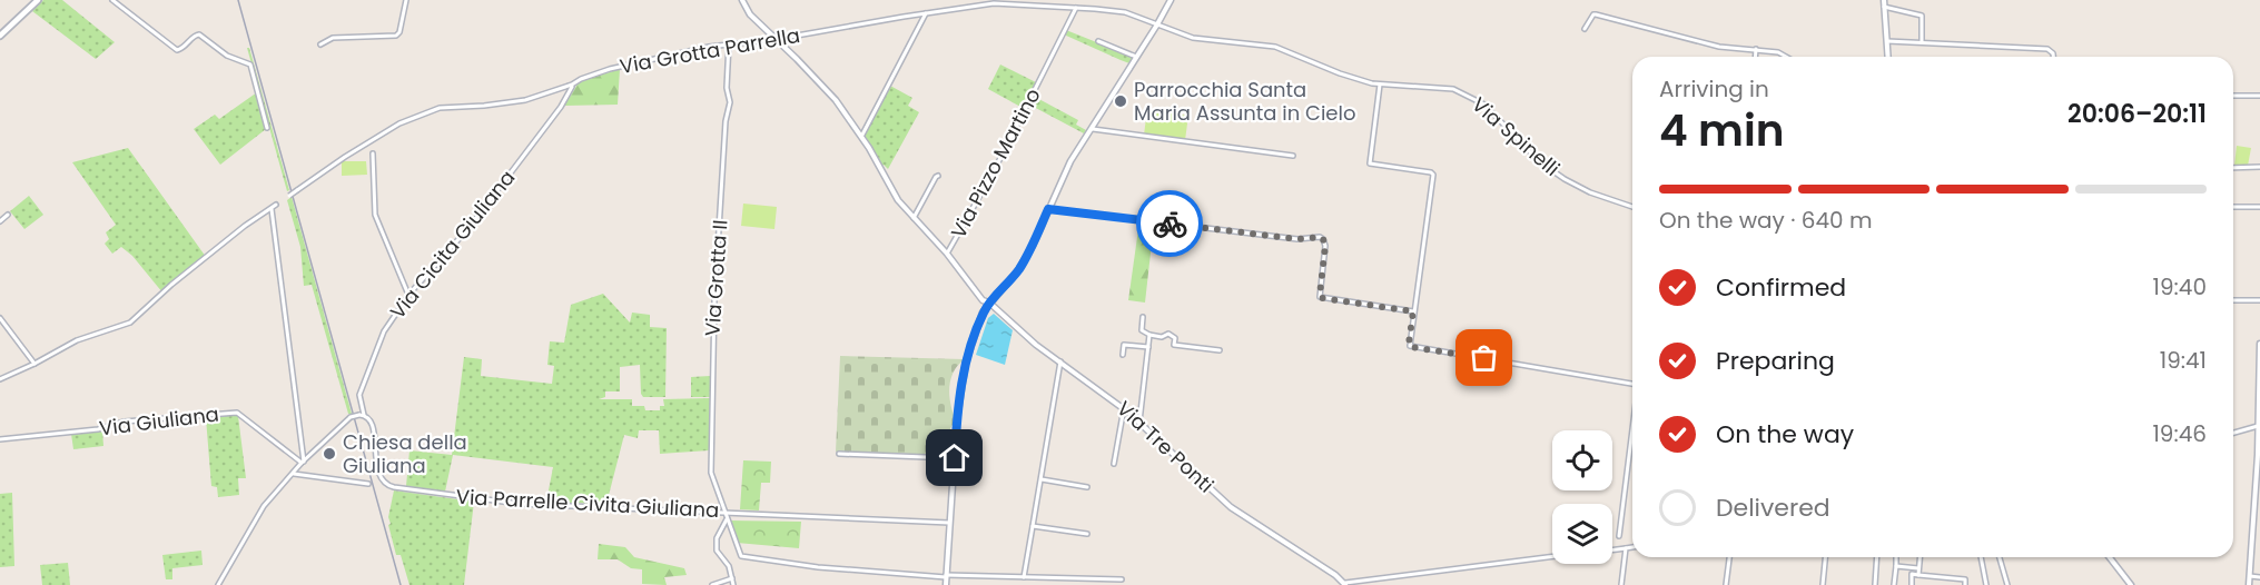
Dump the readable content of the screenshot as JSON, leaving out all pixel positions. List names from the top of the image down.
{
  "streets": {
    "street": [
      "Via Grotta Parrella",
      "Via Spinelli",
      "Via Pizzo Martino",
      "Via Cicita Giuliana",
      "Via Grotta II",
      "Via Giuliana",
      "Via Tre Ponti",
      "Via Parrelle Civita Giuliana"
    ]
  },
  "crossings": [
    ["Via Grotta Parrella", "Via Spinelli"],
    ["Via Grotta Parrella", "Via Pizzo Martino"],
    ["Via Grotta Parrella", "Via Cicita Giuliana"],
    ["Via Grotta Parrella", "Via Grotta II"],
    ["Via Pizzo Martino", "Via Tre Ponti"],
    ["Via Cicita Giuliana", "Via Parrelle Civita Giuliana"],
    ["Via Grotta II", "Via Parrelle Civita Giuliana"]
  ],
  "places": ["Parrocchia Santa Maria Assunta in Cielo", "Chiesa della Giuliana"],
  "page": {
    "heading": ["4 min", "Arriving in", "20:06–20:11"],
    "bar": "On the way · 640 m",
    "list": [
      ["Confirmed", "19:40"],
      ["Preparing", "19:41"],
      ["On the way", "19:46"],
      "Delivered"
    ]
  }
}
